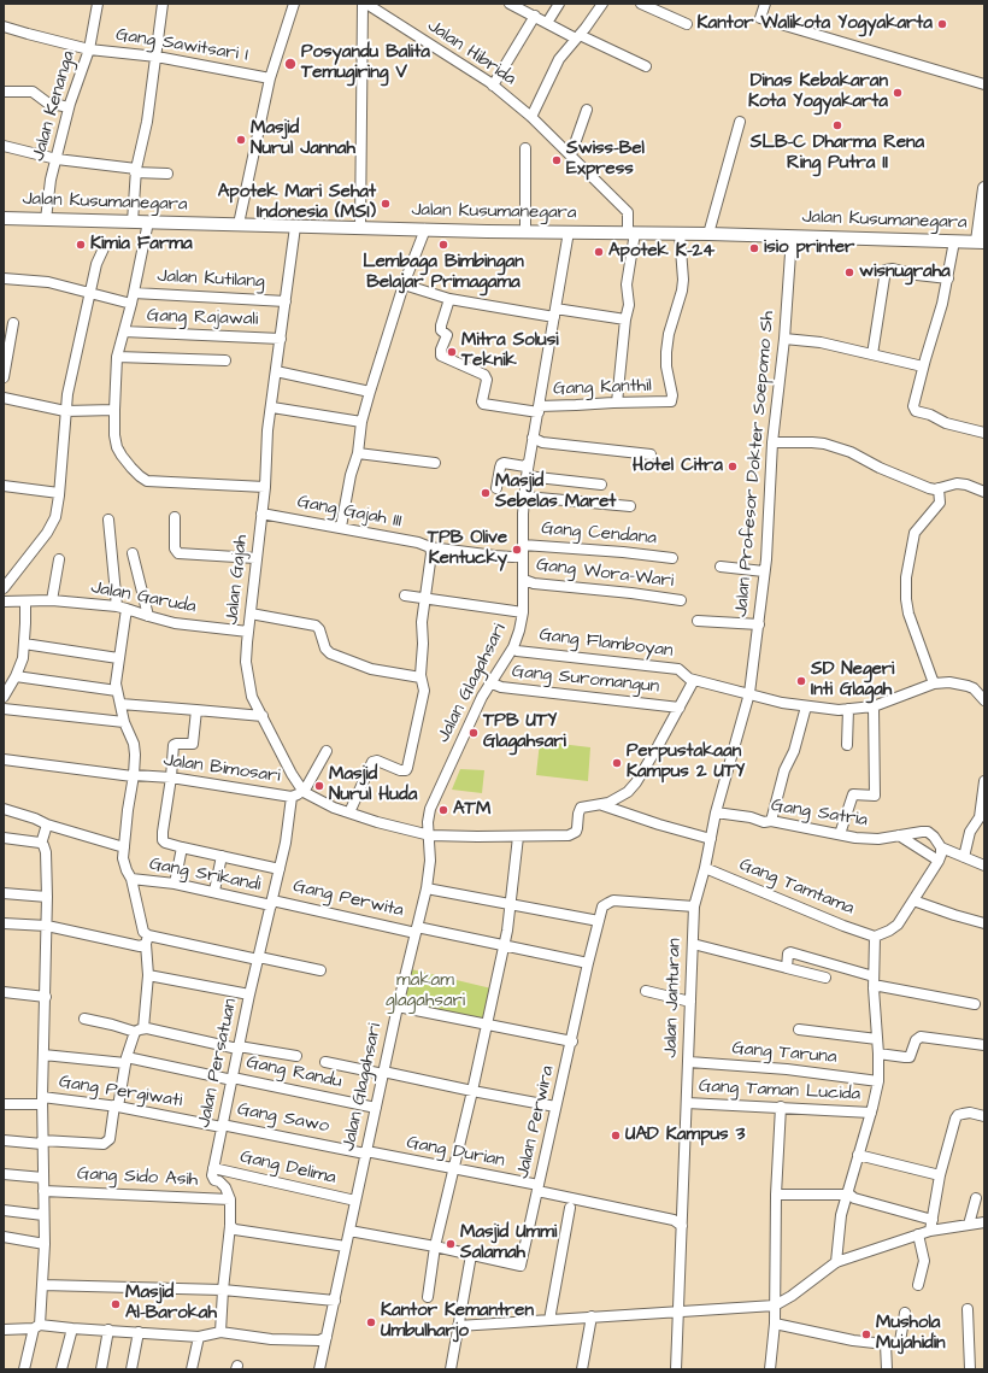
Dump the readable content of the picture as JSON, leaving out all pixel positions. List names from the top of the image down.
{
  "streets": {
    "main road": ["Jalan Kusumanegara"],
    "street": [
      "Gang Sawitsari I",
      "Jalan Hibrida",
      "Jalan Kenanga",
      "Jalan Kutilang",
      "Gang Rajawali",
      "Gang Kanthil",
      "Jalan Profesor Dokter Soepomo Sh",
      "Gang Gajah III",
      "Gang Cendana",
      "Gang Wora-Wari",
      "Jalan Gajah",
      "Jalan Garuda",
      "Gang Flamboyan",
      "Gang Suromangun",
      "Jalan Glagahsari",
      "Jalan Bimosari",
      "Gang Satria",
      "Gang Srikandi",
      "Gang Tamtama",
      "Gang Perwita",
      "Jalan Janturan",
      "Gang Taruna",
      "Jalan Persatuan",
      "Gang Randu",
      "Gang Taman Lucida",
      "Gang Pergiwati",
      "Gang Sawo",
      "Jalan Perwira",
      "Gang Durian",
      "Gang Delima",
      "Gang Sido Asih"
    ]
  },
  "crossings": [
    ["Gang Sawitsari I", "Jalan Kenanga"],
    ["Jalan Hibrida", "Jalan Kusumanegara"],
    ["Jalan Kenanga", "Jalan Kusumanegara"],
    ["Jalan Kusumanegara", "Gang Kanthil"],
    ["Jalan Kusumanegara", "Jalan Profesor Dokter Soepomo Sh"],
    ["Jalan Kusumanegara", "Jalan Gajah"],
    ["Jalan Kusumanegara", "Jalan Glagahsari"],
    ["Jalan Kutilang", "Jalan Gajah"],
    ["Gang Rajawali", "Jalan Gajah"],
    ["Gang Kanthil", "Jalan Glagahsari"],
    ["Jalan Profesor Dokter Soepomo Sh", "Gang Flamboyan"],
    ["Jalan Profesor Dokter Soepomo Sh", "Jalan Janturan"],
    ["Gang Gajah III", "Gang Cendana"],
    ["Gang Gajah III", "Jalan Gajah"],
    ["Gang Gajah III", "Jalan Glagahsari"],
    ["Gang Cendana", "Jalan Glagahsari"],
    ["Gang Wora-Wari", "Jalan Glagahsari"],
    ["Jalan Gajah", "Jalan Garuda"],
    ["Jalan Gajah", "Jalan Bimosari"],
    ["Gang Flamboyan", "Jalan Glagahsari"],
    ["Gang Flamboyan", "Jalan Janturan"],
    ["Gang Suromangun", "Jalan Glagahsari"],
    ["Jalan Glagahsari", "Gang Perwita"],
    ["Jalan Glagahsari", "Gang Randu"],
    ["Jalan Glagahsari", "Gang Sawo"],
    ["Jalan Glagahsari", "Jalan Perwira"],
    ["Jalan Glagahsari", "Gang Durian"],
    ["Jalan Glagahsari", "Gang Delima"],
    ["Jalan Bimosari", "Jalan Persatuan"],
    ["Gang Satria", "Jalan Janturan"],
    ["Gang Srikandi", "Gang Perwita"],
    ["Gang Srikandi", "Jalan Persatuan"],
    ["Gang Tamtama", "Jalan Janturan"],
    ["Gang Perwita", "Jalan Persatuan"],
    ["Gang Perwita", "Jalan Perwira"],
    ["Jalan Janturan", "Gang Taruna"],
    ["Jalan Janturan", "Gang Taman Lucida"],
    ["Jalan Janturan", "Jalan Perwira"],
    ["Jalan Janturan", "Gang Durian"],
    ["Jalan Persatuan", "Gang Randu"],
    ["Jalan Persatuan", "Gang Pergiwati"],
    ["Jalan Persatuan", "Gang Sawo"],
    ["Jalan Persatuan", "Gang Delima"],
    ["Gang Pergiwati", "Gang Sawo"],
    ["Gang Sawo", "Gang Durian"],
    ["Jalan Perwira", "Gang Durian"]
  ],
  "parks": ["makam glagahsari"],
  "places": [
    "Kantor Walikota Yogyakarta",
    "Posyandu Balita Temugiring V",
    "Dinas Kebakaran Kota Yogyakarta",
    "SLB-C Dharma Rena Ring Putra II",
    "Masjid Nurul Jannah",
    "Swiss-Bel Express",
    "Apotek Mari Sehat Indonesia (MSI)",
    "Kimia Farma",
    "Lembaga Bimbingan Belajar Primagama",
    "isio printer",
    "Apotek K-24",
    "wisnugraha",
    "Mitra Solusi Teknik",
    "Hotel Citra",
    "Masjid Sebelas Maret",
    "TPB Olive Kentucky",
    "SD Negeri Inti Glagah",
    "TPB UTY Glagahsari",
    "Perpustakaan Kampus 2 UTY",
    "Masjid Nurul Huda",
    "ATM",
    "UAD Kampus 3",
    "Masjid Ummi Salamah",
    "Masjid Al-Barokah",
    "Kantor Kemantren Umbulharjo",
    "Mushola Mujahidin"
  ]
}
